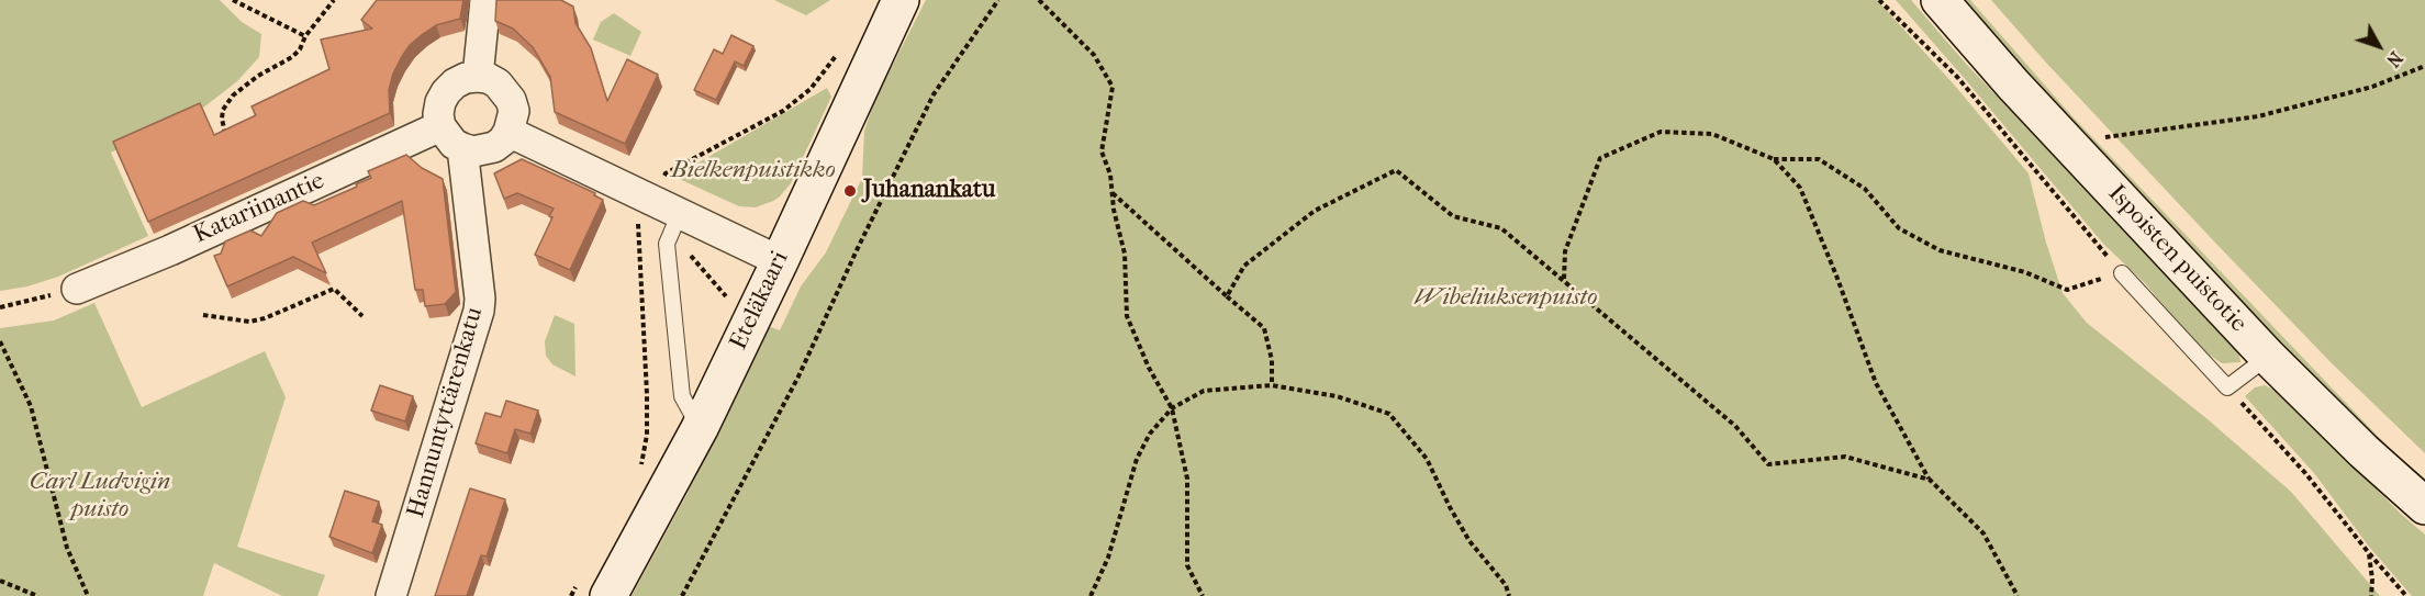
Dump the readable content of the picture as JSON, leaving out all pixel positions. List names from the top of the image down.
{
  "streets": {
    "main road": ["Ispoisten puistotie", "Eteläkaari"],
    "street": ["Katariinantie", "Hannuntyttärenkatu"]
  },
  "crossings": [
    ["Katariinantie", "Hannuntyttärenkatu"]
  ],
  "parks": ["Bielkenpuistikko", "Wibeliuksenpuisto", "Carl Ludvigin puisto"],
  "places": ["Juhanankatu"],
  "north": "bottom right"
}
